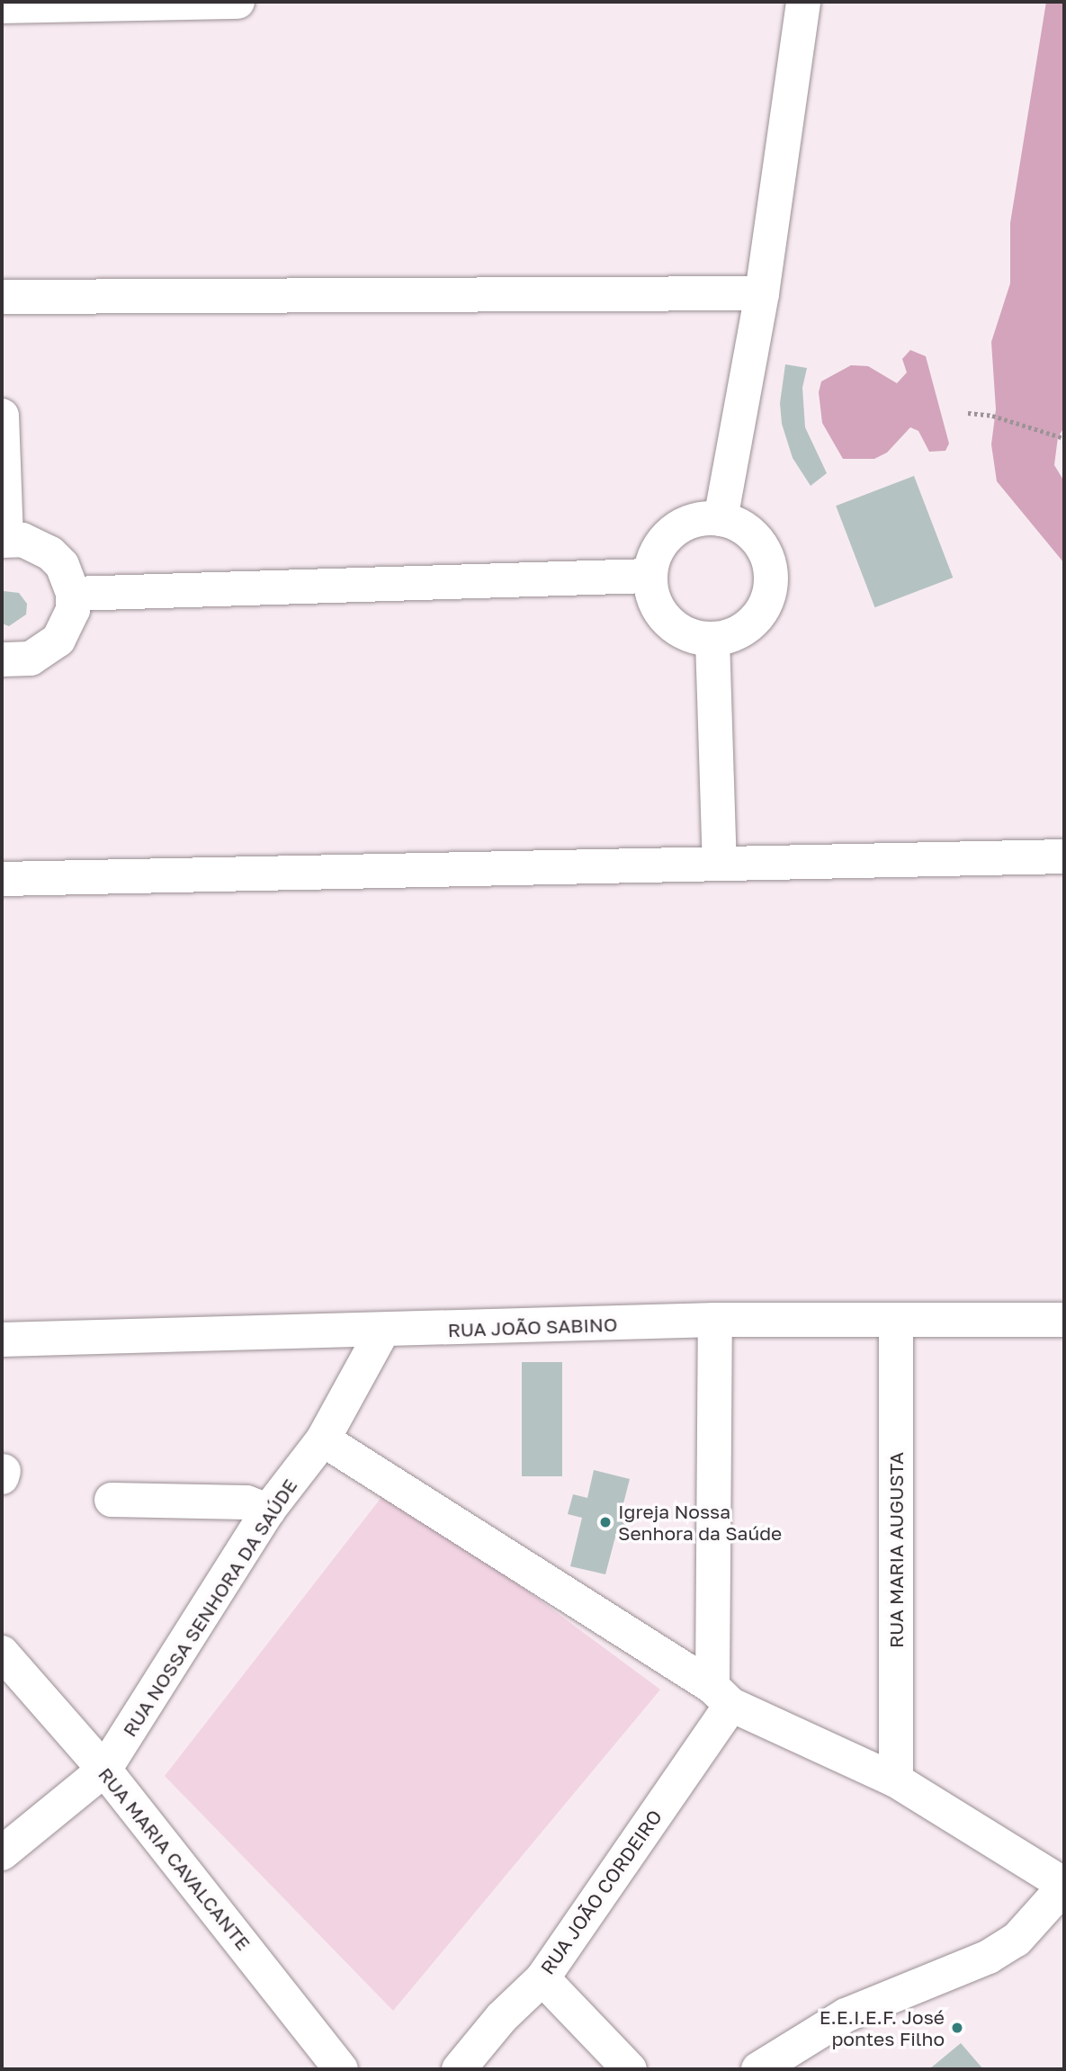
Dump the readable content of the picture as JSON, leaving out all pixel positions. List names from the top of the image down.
{
  "streets": {
    "street": [
      "RUA JOÃO SABINO",
      "RUA MARIA AUGUSTA",
      "RUA NOSSA SENHORA DA SAÚDE",
      "RUA MARIA CAVALCANTE",
      "RUA JOÃO CORDEIRO"
    ]
  },
  "crossings": [
    ["RUA JOÃO SABINO", "RUA MARIA AUGUSTA"],
    ["RUA JOÃO SABINO", "RUA NOSSA SENHORA DA SAÚDE"],
    ["RUA NOSSA SENHORA DA SAÚDE", "RUA MARIA CAVALCANTE"]
  ],
  "places": ["Igreja Nossa Senhora da Saúde", "E.E.I.E.F. José pontes Filho"]
}
